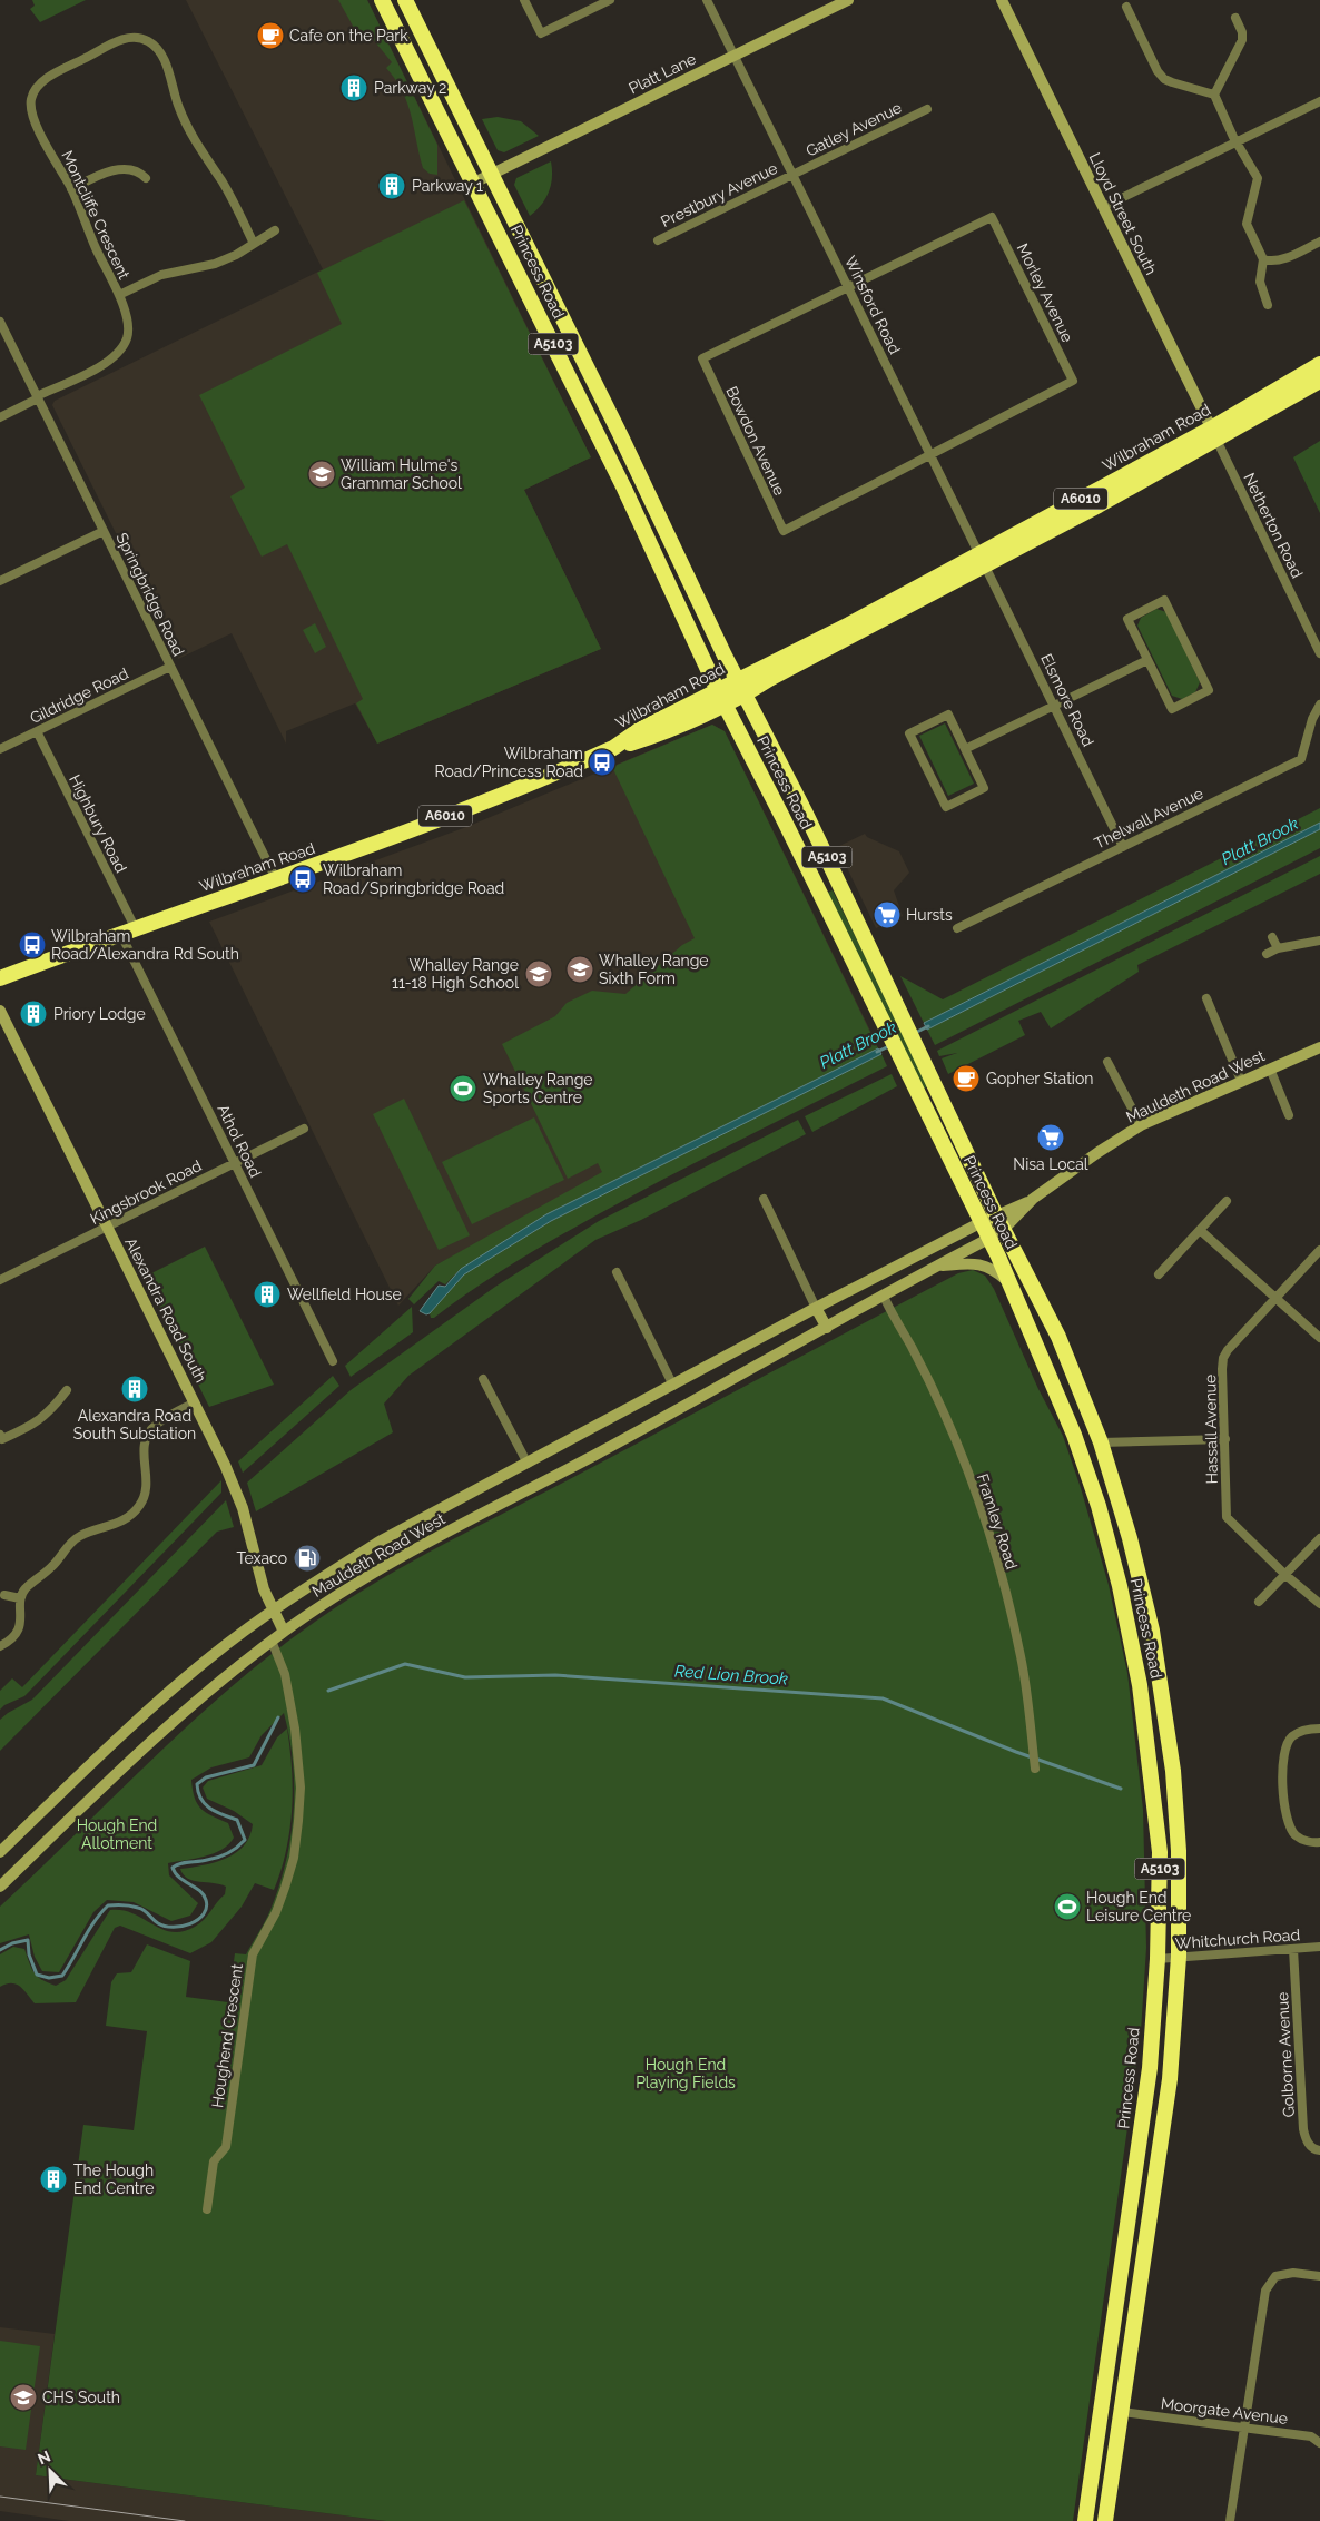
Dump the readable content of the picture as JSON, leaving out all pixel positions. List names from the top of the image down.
{
  "streets": {
    "highway": [
      "Princess Road",
      "A5103",
      "Wilbraham Road",
      "A6010"
    ],
    "street": [
      "Platt Lane",
      "Gatley Avenue",
      "Prestbury Avenue",
      "Lloyd Street South",
      "Montcliffe Crescent",
      "Morley Avenue",
      "Winsford Road",
      "Bowdon Avenue",
      "Netherton Road",
      "Springbridge Road",
      "Gildridge Road",
      "Elsmore Road",
      "Thelwall Avenue",
      "Highbury Road",
      "Mauldeth Road West",
      "Athol Road",
      "Kingsbrook Road",
      "Alexandra Road South",
      "Hassall Avenue",
      "Framley Road",
      "Whitchurch Road",
      "Houghend Crescent",
      "Golborne Avenue",
      "Moorgate Avenue"
    ]
  },
  "crossings": [
    ["Platt Lane", "Princess Road"],
    ["Platt Lane", "Winsford Road"],
    ["Gatley Avenue", "Prestbury Avenue"],
    ["Gatley Avenue", "Winsford Road"],
    ["Prestbury Avenue", "Winsford Road"],
    ["Lloyd Street South", "Wilbraham Road"],
    ["Lloyd Street South", "Netherton Road"],
    ["Montcliffe Crescent", "Springbridge Road"],
    ["Princess Road", "Wilbraham Road"],
    ["Princess Road", "Mauldeth Road West"],
    ["Princess Road", "Whitchurch Road"],
    ["Princess Road", "Moorgate Avenue"],
    ["Morley Avenue", "Winsford Road"],
    ["Morley Avenue", "Bowdon Avenue"],
    ["Winsford Road", "Wilbraham Road"],
    ["Winsford Road", "Bowdon Avenue"],
    ["Winsford Road", "Elsmore Road"],
    ["Wilbraham Road", "Netherton Road"],
    ["Wilbraham Road", "Springbridge Road"],
    ["Wilbraham Road", "Elsmore Road"],
    ["Wilbraham Road", "Highbury Road"],
    ["Wilbraham Road", "Athol Road"],
    ["Springbridge Road", "Gildridge Road"],
    ["Gildridge Road", "Highbury Road"],
    ["Elsmore Road", "Thelwall Avenue"],
    ["Highbury Road", "Athol Road"],
    ["Mauldeth Road West", "Alexandra Road South"],
    ["Mauldeth Road West", "Houghend Crescent"],
    ["Athol Road", "Kingsbrook Road"],
    ["Kingsbrook Road", "Alexandra Road South"],
    ["Whitchurch Road", "Golborne Avenue"]
  ],
  "water": ["Platt Brook", "Red Lion Brook"],
  "parks": ["Hough End Allotment", "Hough End Playing Fields"],
  "places": {
    "cafe": ["Cafe on the Park", "Gopher Station"],
    "building": [
      "Parkway 2",
      "Parkway 1",
      "Priory Lodge",
      "Wellfield House",
      "Alexandra Road South Substation",
      "The Hough End Centre"
    ],
    "school or university": [
      "William Hulme's Grammar School",
      "Whalley Range Sixth Form",
      "Whalley Range 11-18 High School",
      "CHS South"
    ],
    "bus stop": ["Wilbraham Road/Princess Road", "Wilbraham Road/Springbridge Road", "Wilbraham Road/Alexandra Rd South"],
    "supermarket": ["Hursts", "Nisa Local"],
    "sports": ["Whalley Range Sports Centre", "Hough End Leisure Centre"],
    "fuel station": ["Texaco"]
  },
  "north": "top left"
}
